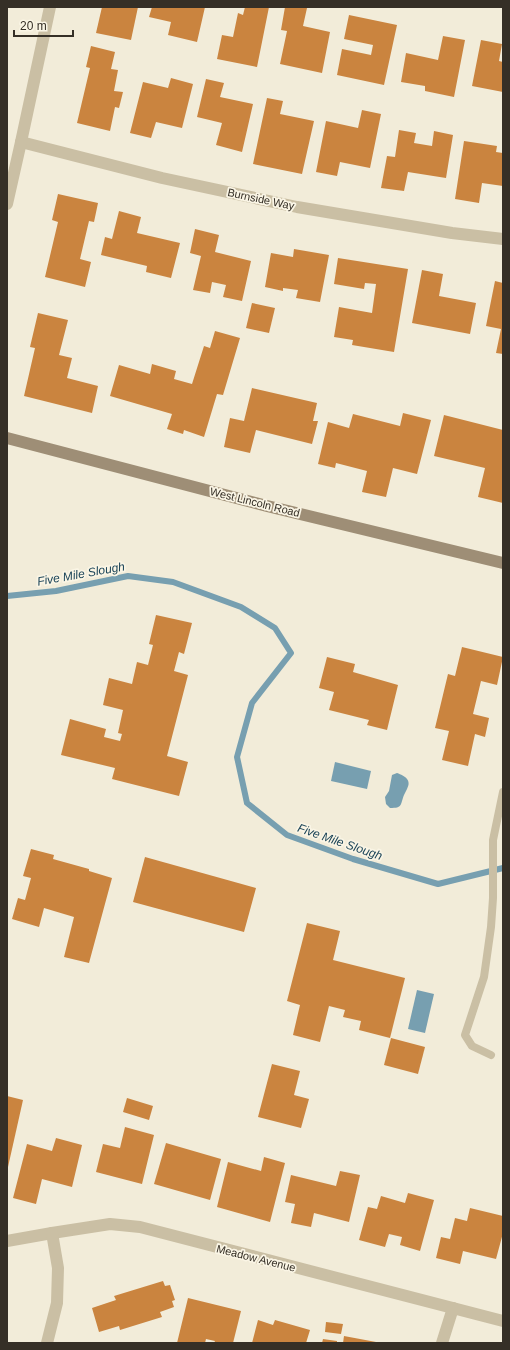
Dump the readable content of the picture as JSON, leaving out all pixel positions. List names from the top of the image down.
{
  "streets": {
    "street": ["Burnside Way", "West Lincoln Road", "Meadow Avenue"]
  },
  "water": ["Five Mile Slough"],
  "scale_bar": "20 m"
}
